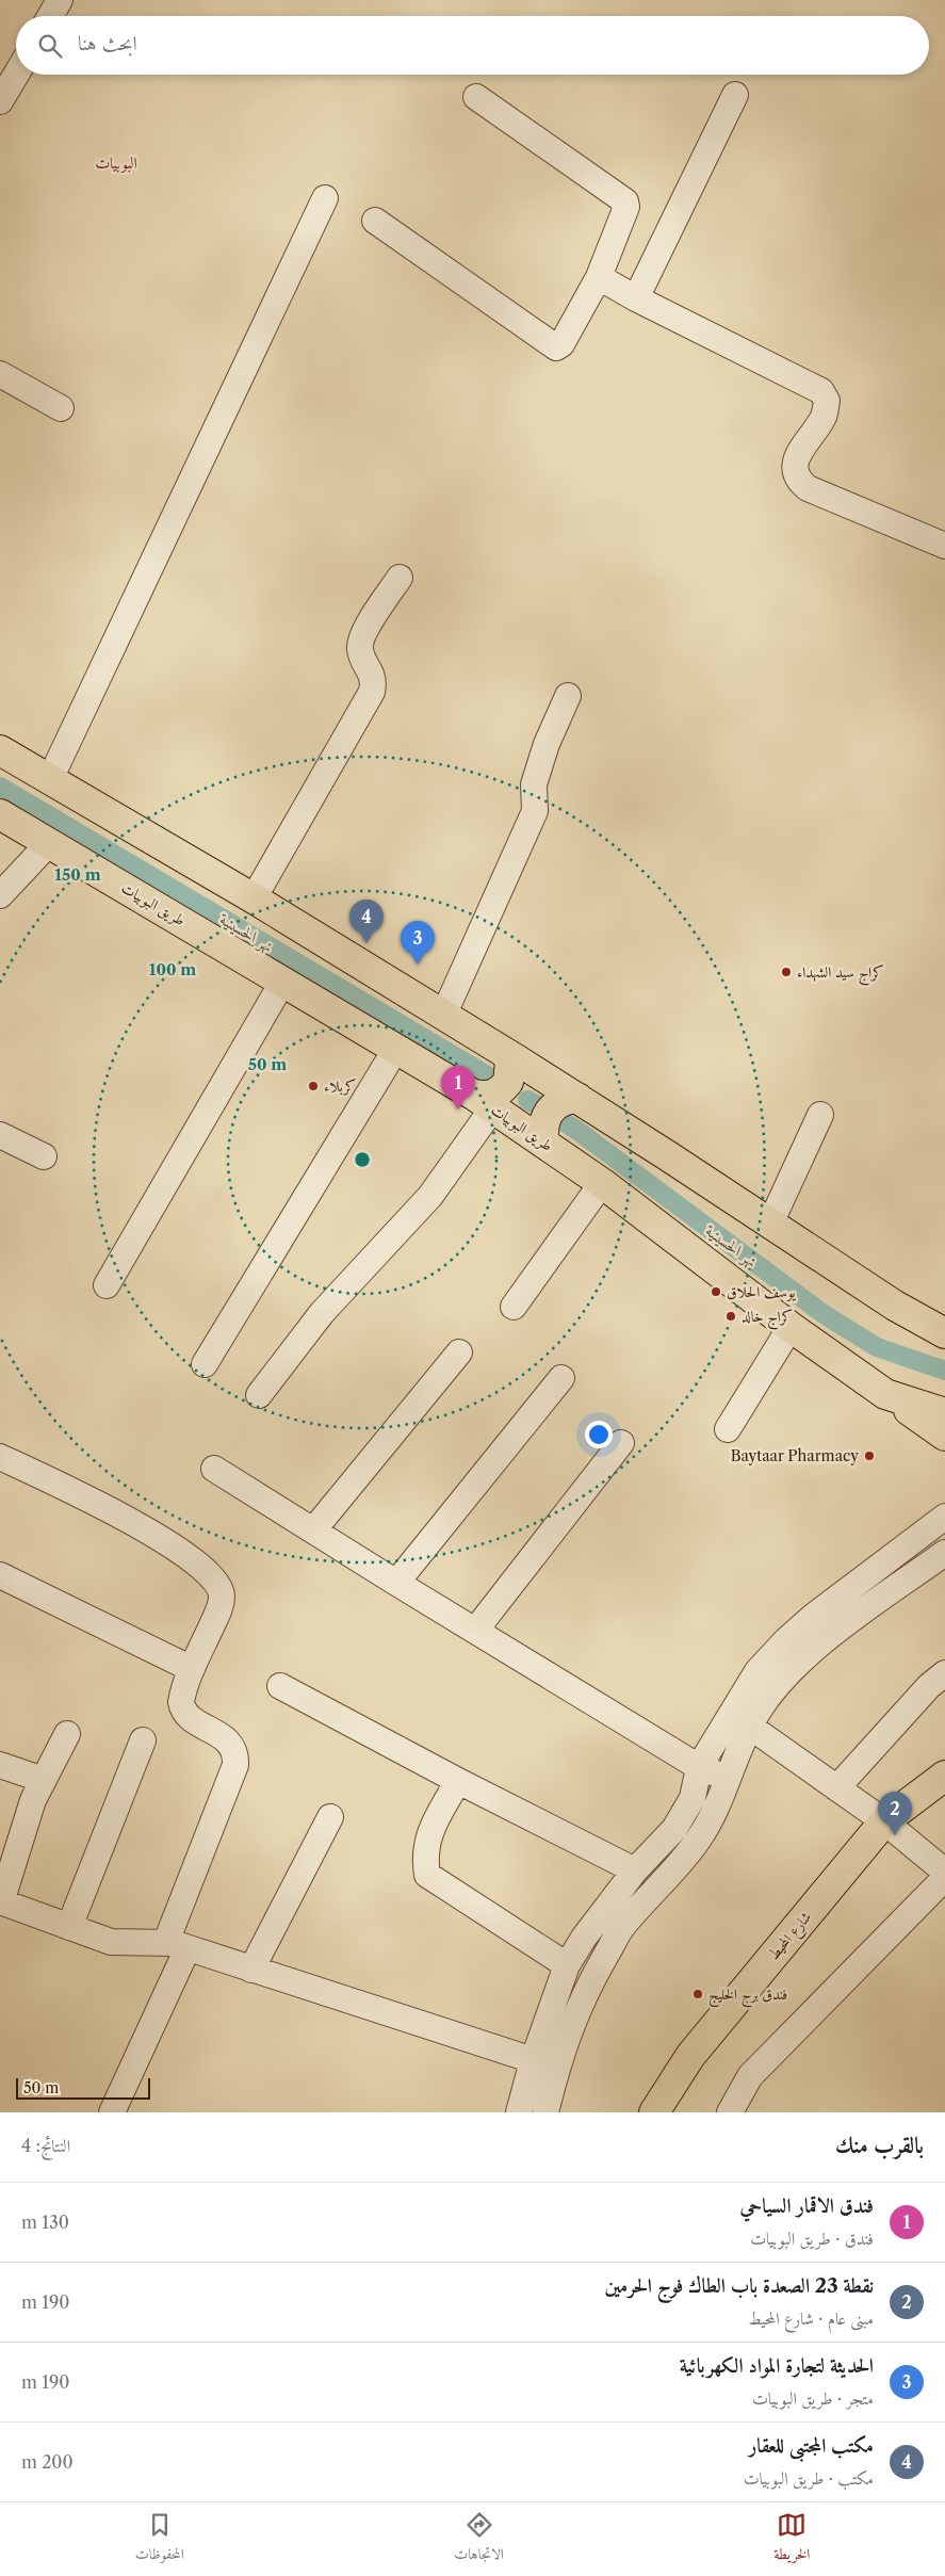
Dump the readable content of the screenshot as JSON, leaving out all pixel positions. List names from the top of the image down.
{
  "streets": {
    "main road": ["طريق البوبيات", "شارع المحيط"]
  },
  "districts": ["البوبيات"],
  "water": ["نهر الحسينية"],
  "places": [
    "كراج سيد الشهداء",
    "كربلاء",
    "يوسف الحلاق",
    "كراج خالد",
    "Baytaar Pharmacy",
    "فندق برج الخليج"
  ],
  "scale_bar": "50 m",
  "page": {
    "search": "ابحث هنا",
    "pins": [
      "4",
      "3",
      "1",
      "2"
    ],
    "scale": "50 m",
    "heading": ["بالقرب منك", "النتائج: 4"],
    "list": [
      {
        "mark": "1",
        "name": "فندق الاقمار السياحي",
        "note": "فندق · طريق البوبيات",
        "value": "130 m"
      },
      {
        "mark": "2",
        "name": "نقطة 23 الصعدة باب الطاك فوج الحرمين",
        "note": "مبنى عام · شارع المحيط",
        "value": "190 m"
      },
      {
        "mark": "3",
        "name": "الحديثة لتجارة المواد الكهربائية",
        "note": "متجر · طريق البوبيات",
        "value": "190 m"
      },
      {
        "mark": "4",
        "name": "مكتب المجتبى للعقار",
        "note": "مكتب · طريق البوبيات",
        "value": "200 m"
      }
    ],
    "nav": ["الخريطة", "الاتجاهات", "المحفوظات"]
  },
  "rings": ["150 m", "100 m", "50 m"]
}
